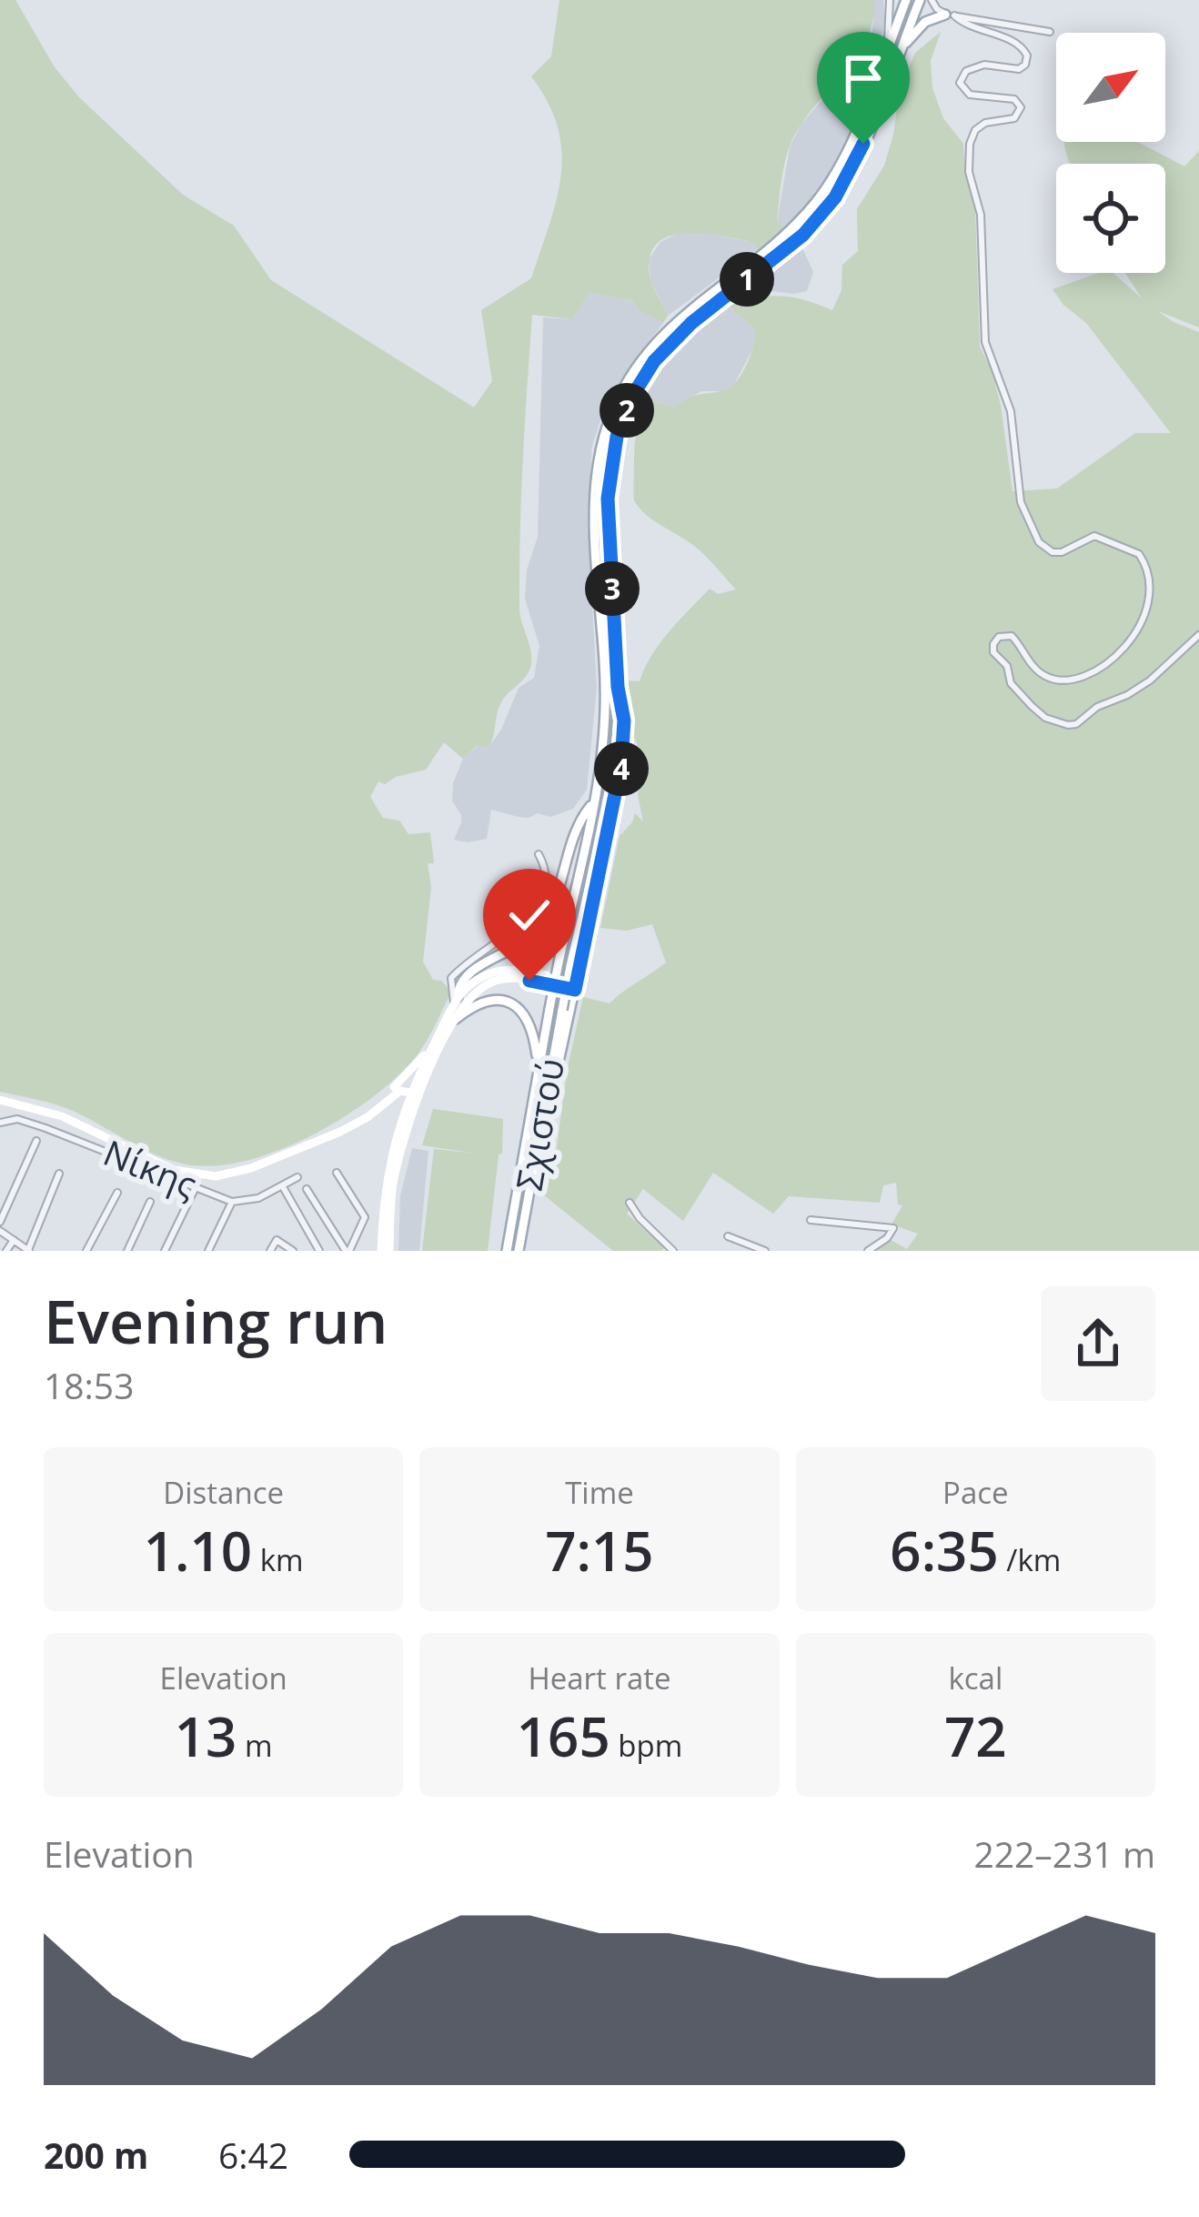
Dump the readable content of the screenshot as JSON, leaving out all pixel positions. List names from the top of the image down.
{
  "streets": {
    "main road": ["Σχιστού"],
    "street": ["Νίκης"]
  },
  "north": "top right",
  "page": {
    "pins": [
      "1",
      "2",
      "3",
      "4"
    ],
    "heading": ["Evening run", "18:53"],
    "stats": [
      ["Distance", "1.10 km"],
      ["Time", "7:15"],
      ["Pace", "6:35 /km"],
      ["Elevation", "13 m"],
      ["Heart rate", "165 bpm"],
      ["kcal", "72"]
    ],
    "chart": ["Elevation", "222–231 m"],
    "list": [
      {
        "name": "200 m",
        "note": "6:42"
      }
    ]
  }
}
